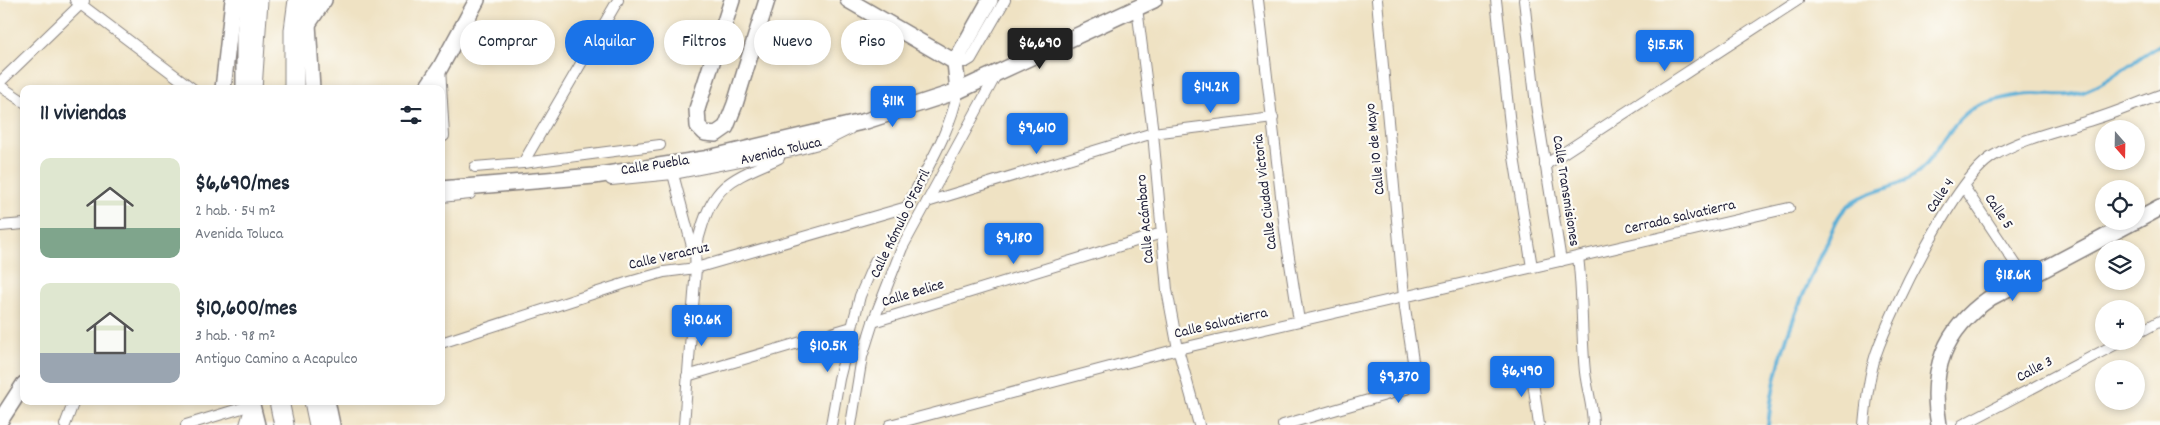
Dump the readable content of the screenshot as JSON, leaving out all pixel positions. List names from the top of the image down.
{
  "streets": {
    "street": [
      "Calle 10 de Mayo",
      "Avenida Toluca",
      "Calle Puebla",
      "Calle Transmisiones",
      "Calle Ciudad Victoria",
      "Calle 4",
      "Calle 5",
      "Cerrada Salvatierra",
      "Calle Acámbaro",
      "Calle Rómulo O'Farril",
      "Calle Veracruz",
      "Calle Belice",
      "Calle Salvatierra",
      "Calle 3"
    ]
  },
  "crossings": [
    ["Calle 10 de Mayo", "Calle Salvatierra"],
    ["Avenida Toluca", "Calle Puebla"],
    ["Avenida Toluca", "Calle Acámbaro"],
    ["Avenida Toluca", "Calle Rómulo O'Farril"],
    ["Calle Transmisiones", "Cerrada Salvatierra"],
    ["Calle Transmisiones", "Calle Salvatierra"],
    ["Calle Ciudad Victoria", "Calle Salvatierra"],
    ["Calle 4", "Calle 5"],
    ["Calle Acámbaro", "Calle Belice"],
    ["Calle Acámbaro", "Calle Salvatierra"],
    ["Calle Rómulo O'Farril", "Calle Veracruz"],
    ["Calle Rómulo O'Farril", "Calle Belice"]
  ],
  "north": "bottom",
  "page": {
    "chip": [
      "Comprar",
      "Alquilar",
      "Filtros",
      "Nuevo",
      "Piso"
    ],
    "price": [
      "$6,690",
      "$15.5K",
      "$14.2K",
      "$11K",
      "$9,610",
      "$9,180",
      "$18.6K",
      "$10.6K",
      "$10.5K",
      "$6,490",
      "$9,370"
    ],
    "heading": "11 viviendas",
    "map_buttons": ["+", "−"],
    "list": [
      {
        "name": "$6,690/mes",
        "note": "2 hab. · 54 m² · Avenida Toluca"
      },
      {
        "name": "$10,600/mes",
        "note": "3 hab. · 98 m² · Antiguo Camino a Acapulco"
      }
    ]
  }
}
